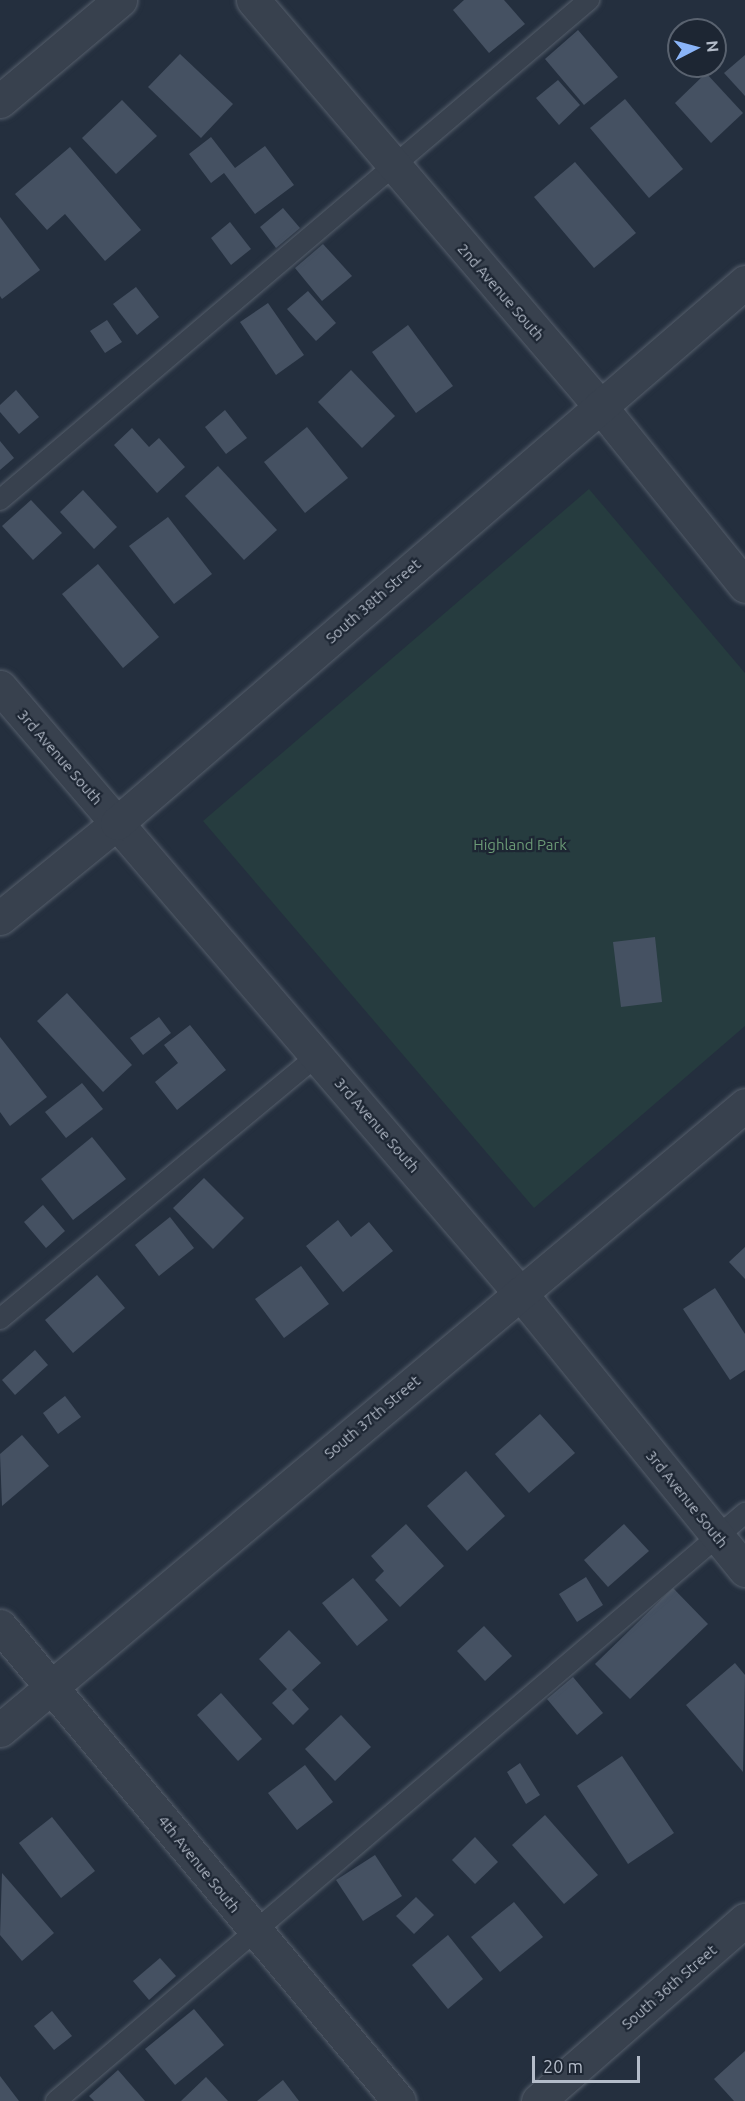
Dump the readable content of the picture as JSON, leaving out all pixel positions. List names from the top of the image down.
{
  "streets": {
    "street": [
      "2nd Avenue South",
      "South 38th Street",
      "3rd Avenue South",
      "South 37th Street",
      "4th Avenue South",
      "South 36th Street"
    ]
  },
  "crossings": [
    ["2nd Avenue South", "South 38th Street"],
    ["South 38th Street", "3rd Avenue South"],
    ["3rd Avenue South", "South 37th Street"],
    ["South 37th Street", "4th Avenue South"]
  ],
  "parks": ["Highland Park"],
  "scale_bar": "20 m",
  "north": "right"
}
